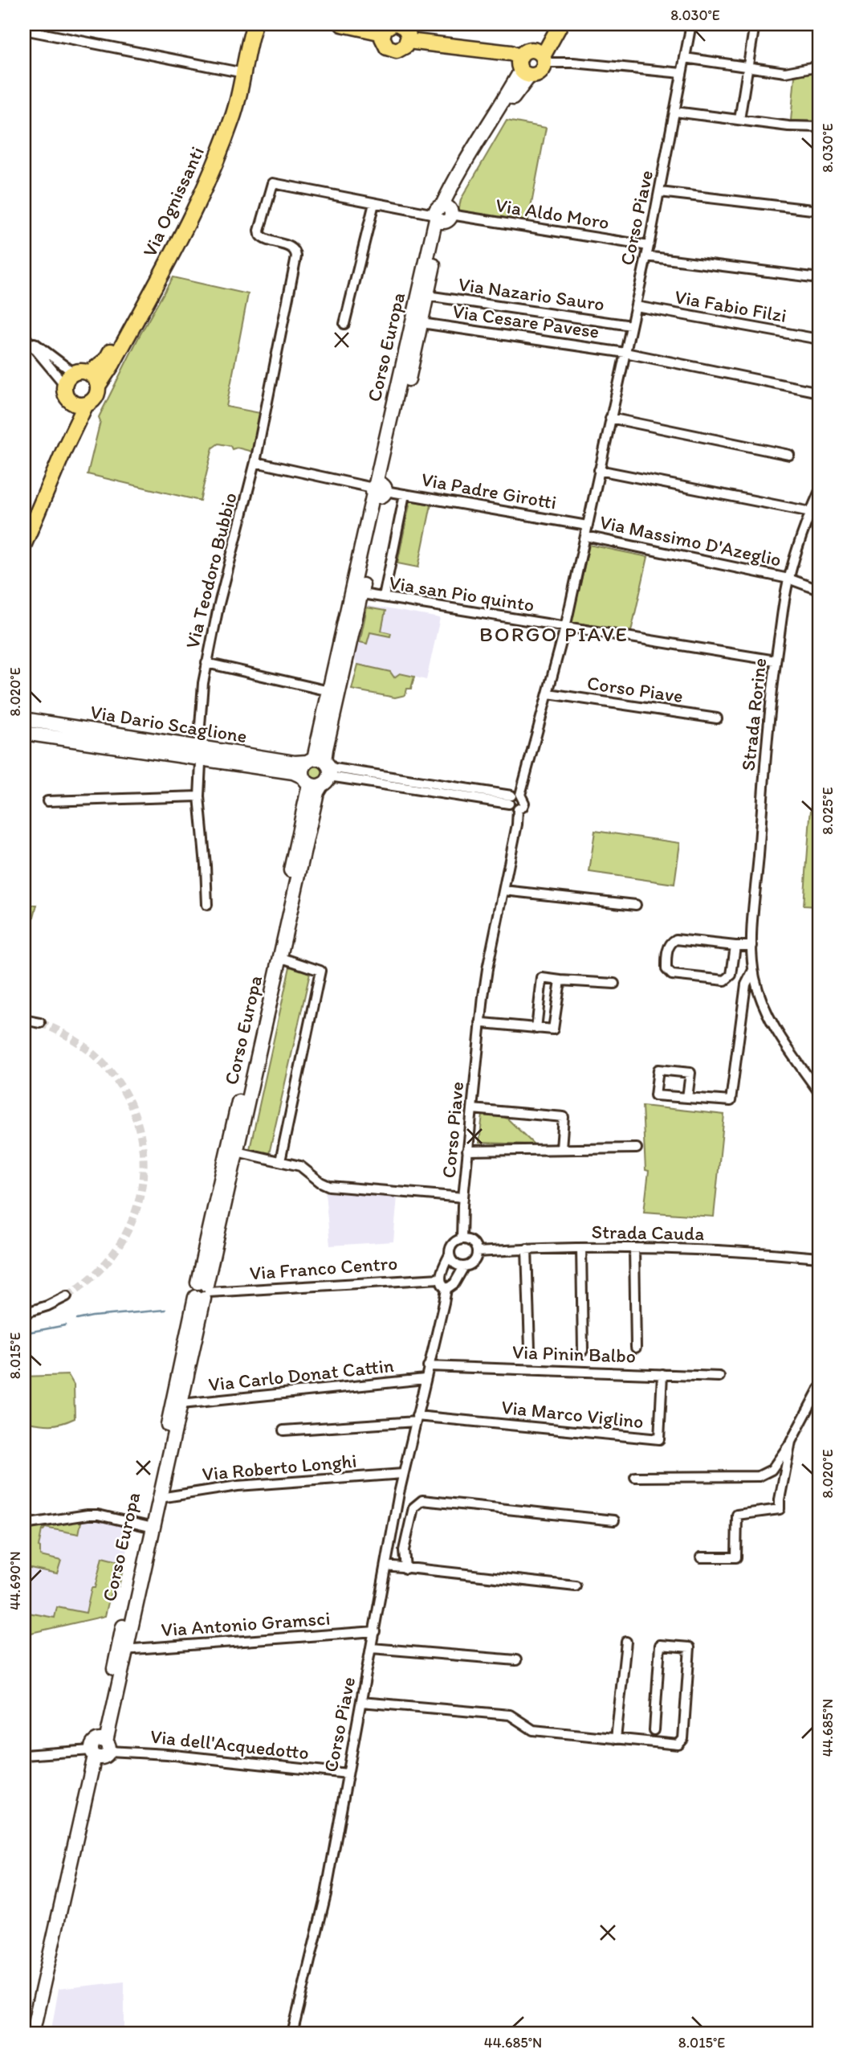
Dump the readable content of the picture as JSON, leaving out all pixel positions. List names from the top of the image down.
{
  "streets": {
    "main road": ["Via Ognissanti", "Corso Europa", "Via Dario Scaglione"],
    "street": [
      "Via Aldo Moro",
      "Corso Piave",
      "Via Nazario Sauro",
      "Via Fabio Filzi",
      "Via Cesare Pavese",
      "Via Padre Girotti",
      "Via Massimo D'Azeglio",
      "Via Teodoro Bubbio",
      "Via san Pio quinto",
      "Strada Rorine",
      "Strada Cauda",
      "Via Franco Centro",
      "Via Pinin Balbo",
      "Via Carlo Donat Cattin",
      "Via Marco Viglino",
      "Via Roberto Longhi",
      "Via Antonio Gramsci",
      "Via dell'Acquedotto"
    ]
  },
  "crossings": [
    ["Via Aldo Moro", "Corso Piave"],
    ["Via Aldo Moro", "Corso Europa"],
    ["Via Aldo Moro", "Via Teodoro Bubbio"],
    ["Corso Piave", "Via Nazario Sauro"],
    ["Corso Piave", "Via Fabio Filzi"],
    ["Corso Piave", "Via Cesare Pavese"],
    ["Corso Piave", "Via Padre Girotti"],
    ["Corso Piave", "Via Massimo D'Azeglio"],
    ["Corso Piave", "Via san Pio quinto"],
    ["Corso Piave", "Via Dario Scaglione"],
    ["Corso Piave", "Strada Cauda"],
    ["Corso Piave", "Via Pinin Balbo"],
    ["Corso Piave", "Via Carlo Donat Cattin"],
    ["Corso Piave", "Via Marco Viglino"],
    ["Corso Piave", "Via Roberto Longhi"],
    ["Corso Piave", "Via Antonio Gramsci"],
    ["Corso Piave", "Via dell'Acquedotto"],
    ["Via Nazario Sauro", "Corso Europa"],
    ["Via Cesare Pavese", "Corso Europa"],
    ["Corso Europa", "Via Padre Girotti"],
    ["Corso Europa", "Via san Pio quinto"],
    ["Corso Europa", "Via Dario Scaglione"],
    ["Corso Europa", "Via Franco Centro"],
    ["Corso Europa", "Via Carlo Donat Cattin"],
    ["Corso Europa", "Via Roberto Longhi"],
    ["Corso Europa", "Via Antonio Gramsci"],
    ["Corso Europa", "Via dell'Acquedotto"],
    ["Via Padre Girotti", "Via Teodoro Bubbio"],
    ["Via Massimo D'Azeglio", "Strada Rorine"],
    ["Via Teodoro Bubbio", "Via Dario Scaglione"],
    ["Via san Pio quinto", "Strada Rorine"],
    ["Via Pinin Balbo", "Via Marco Viglino"]
  ],
  "districts": ["BORGO PIAVE"],
  "coordinates": [
    "8.030°E",
    "8.020°E",
    "8.025°E",
    "8.015°E",
    "44.690°N",
    "44.685°N"
  ]
}
